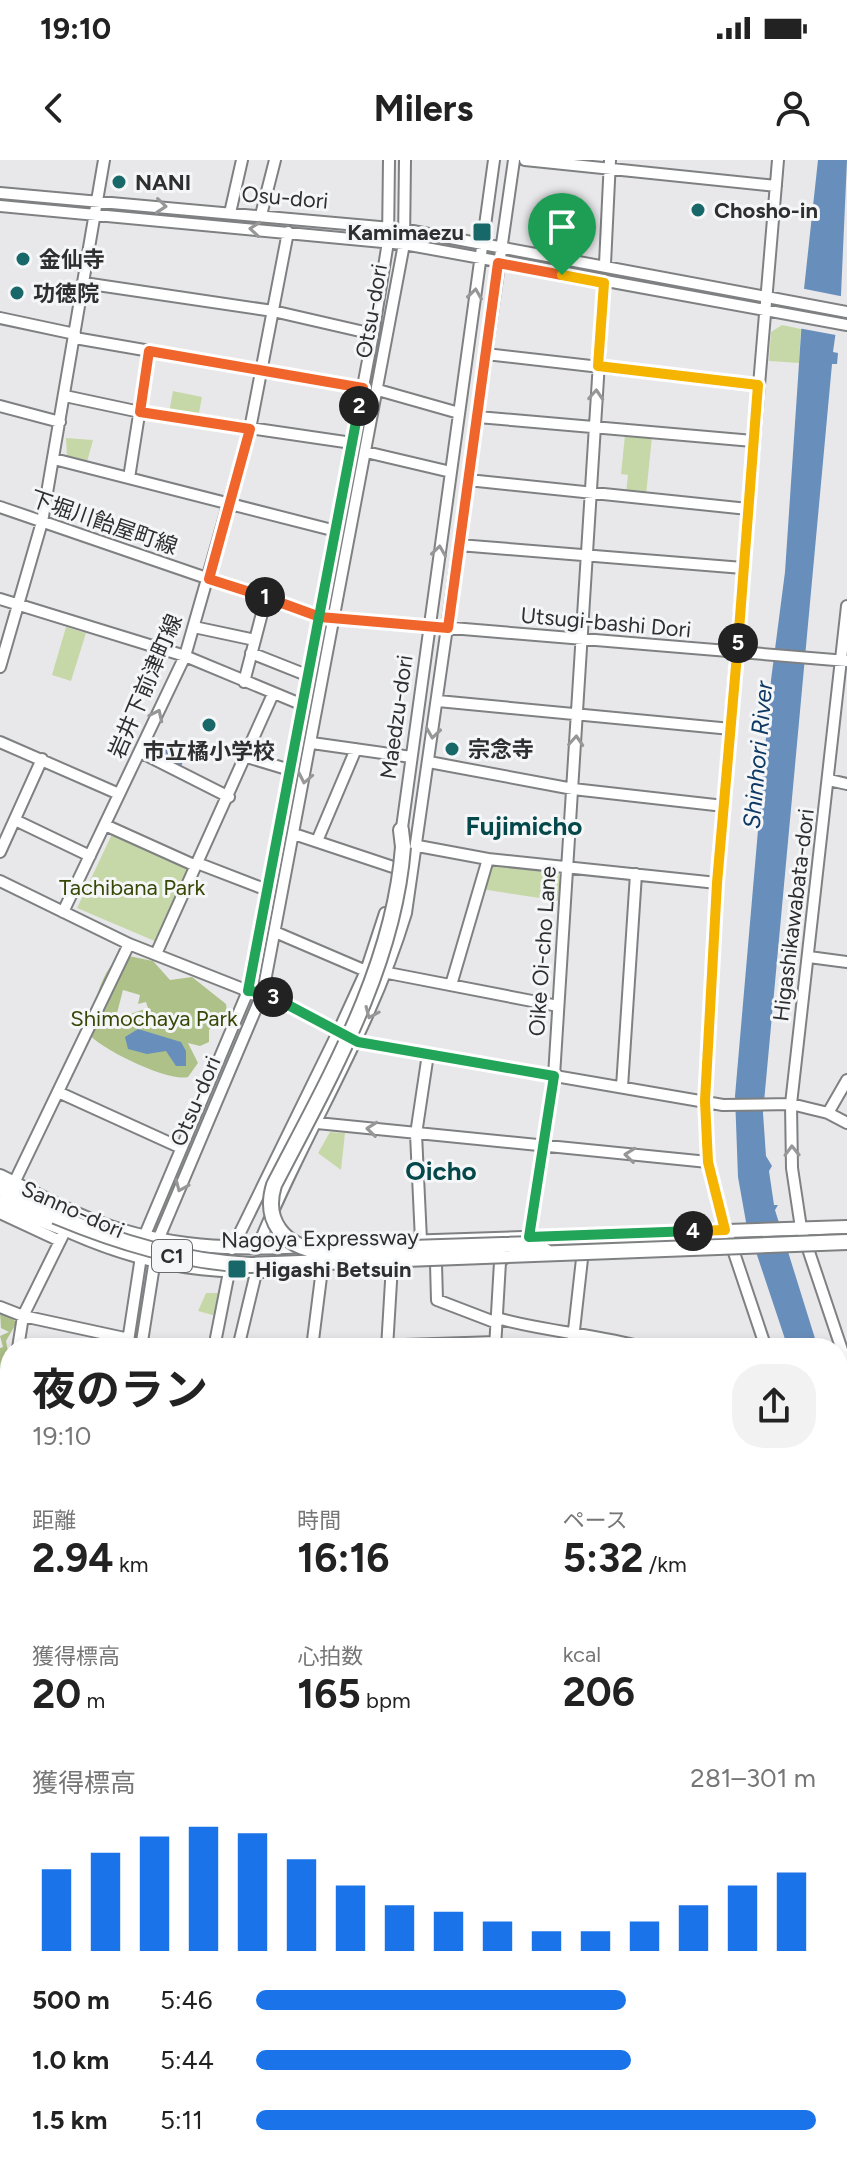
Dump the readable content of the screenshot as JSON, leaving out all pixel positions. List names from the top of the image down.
{
  "streets": {
    "highway": ["Nagoya Expressway", "C1"],
    "main road": ["Sanno-dori"],
    "street": [
      "Osu-dori",
      "Otsu-dori",
      "下堀川飴屋町線",
      "Utsugi-bashi Dori",
      "岩井下前津町線",
      "Maedzu-dori",
      "Higashikawabata-dori",
      "Oike Oi-cho Lane"
    ]
  },
  "crossings": [
    ["Osu-dori", "Otsu-dori"],
    ["Osu-dori", "岩井下前津町線"],
    ["Osu-dori", "Maedzu-dori"],
    ["Osu-dori", "Oike Oi-cho Lane"],
    ["Otsu-dori", "下堀川飴屋町線"],
    ["Otsu-dori", "Sanno-dori"],
    ["下堀川飴屋町線", "Utsugi-bashi Dori"],
    ["下堀川飴屋町線", "岩井下前津町線"],
    ["下堀川飴屋町線", "Maedzu-dori"],
    ["Utsugi-bashi Dori", "Maedzu-dori"],
    ["Utsugi-bashi Dori", "Higashikawabata-dori"],
    ["Utsugi-bashi Dori", "Oike Oi-cho Lane"],
    ["Maedzu-dori", "Sanno-dori"],
    ["Higashikawabata-dori", "Sanno-dori"],
    ["Oike Oi-cho Lane", "Sanno-dori"],
    ["Sanno-dori", "Nagoya Expressway"]
  ],
  "districts": ["Fujimicho", "Oicho"],
  "water": ["Shinhori River"],
  "parks": ["Tachibana Park", "Shimochaya Park"],
  "places": {
    "other": [
      "NANI",
      "Chosho-in",
      "金仙寺",
      "功徳院",
      "市立橘小学校",
      "宗念寺"
    ],
    "transit": ["Kamimaezu", "Higashi Betsuin"]
  },
  "page": {
    "status": "19:10",
    "header": "Milers",
    "pins": [
      "2",
      "1",
      "5",
      "3",
      "4"
    ],
    "heading": ["夜のラン", "19:10"],
    "stats": [
      ["距離", "2.94 km"],
      ["時間", "16:16"],
      ["ペース", "5:32 /km"],
      ["獲得標高", "20 m"],
      ["心拍数", "165 bpm"],
      ["kcal", "206"]
    ],
    "chart": ["獲得標高", "281–301 m"],
    "list": [
      {
        "name": "500 m",
        "note": "5:46"
      },
      {
        "name": "1.0 km",
        "note": "5:44"
      },
      {
        "name": "1.5 km",
        "note": "5:11"
      }
    ]
  }
}
